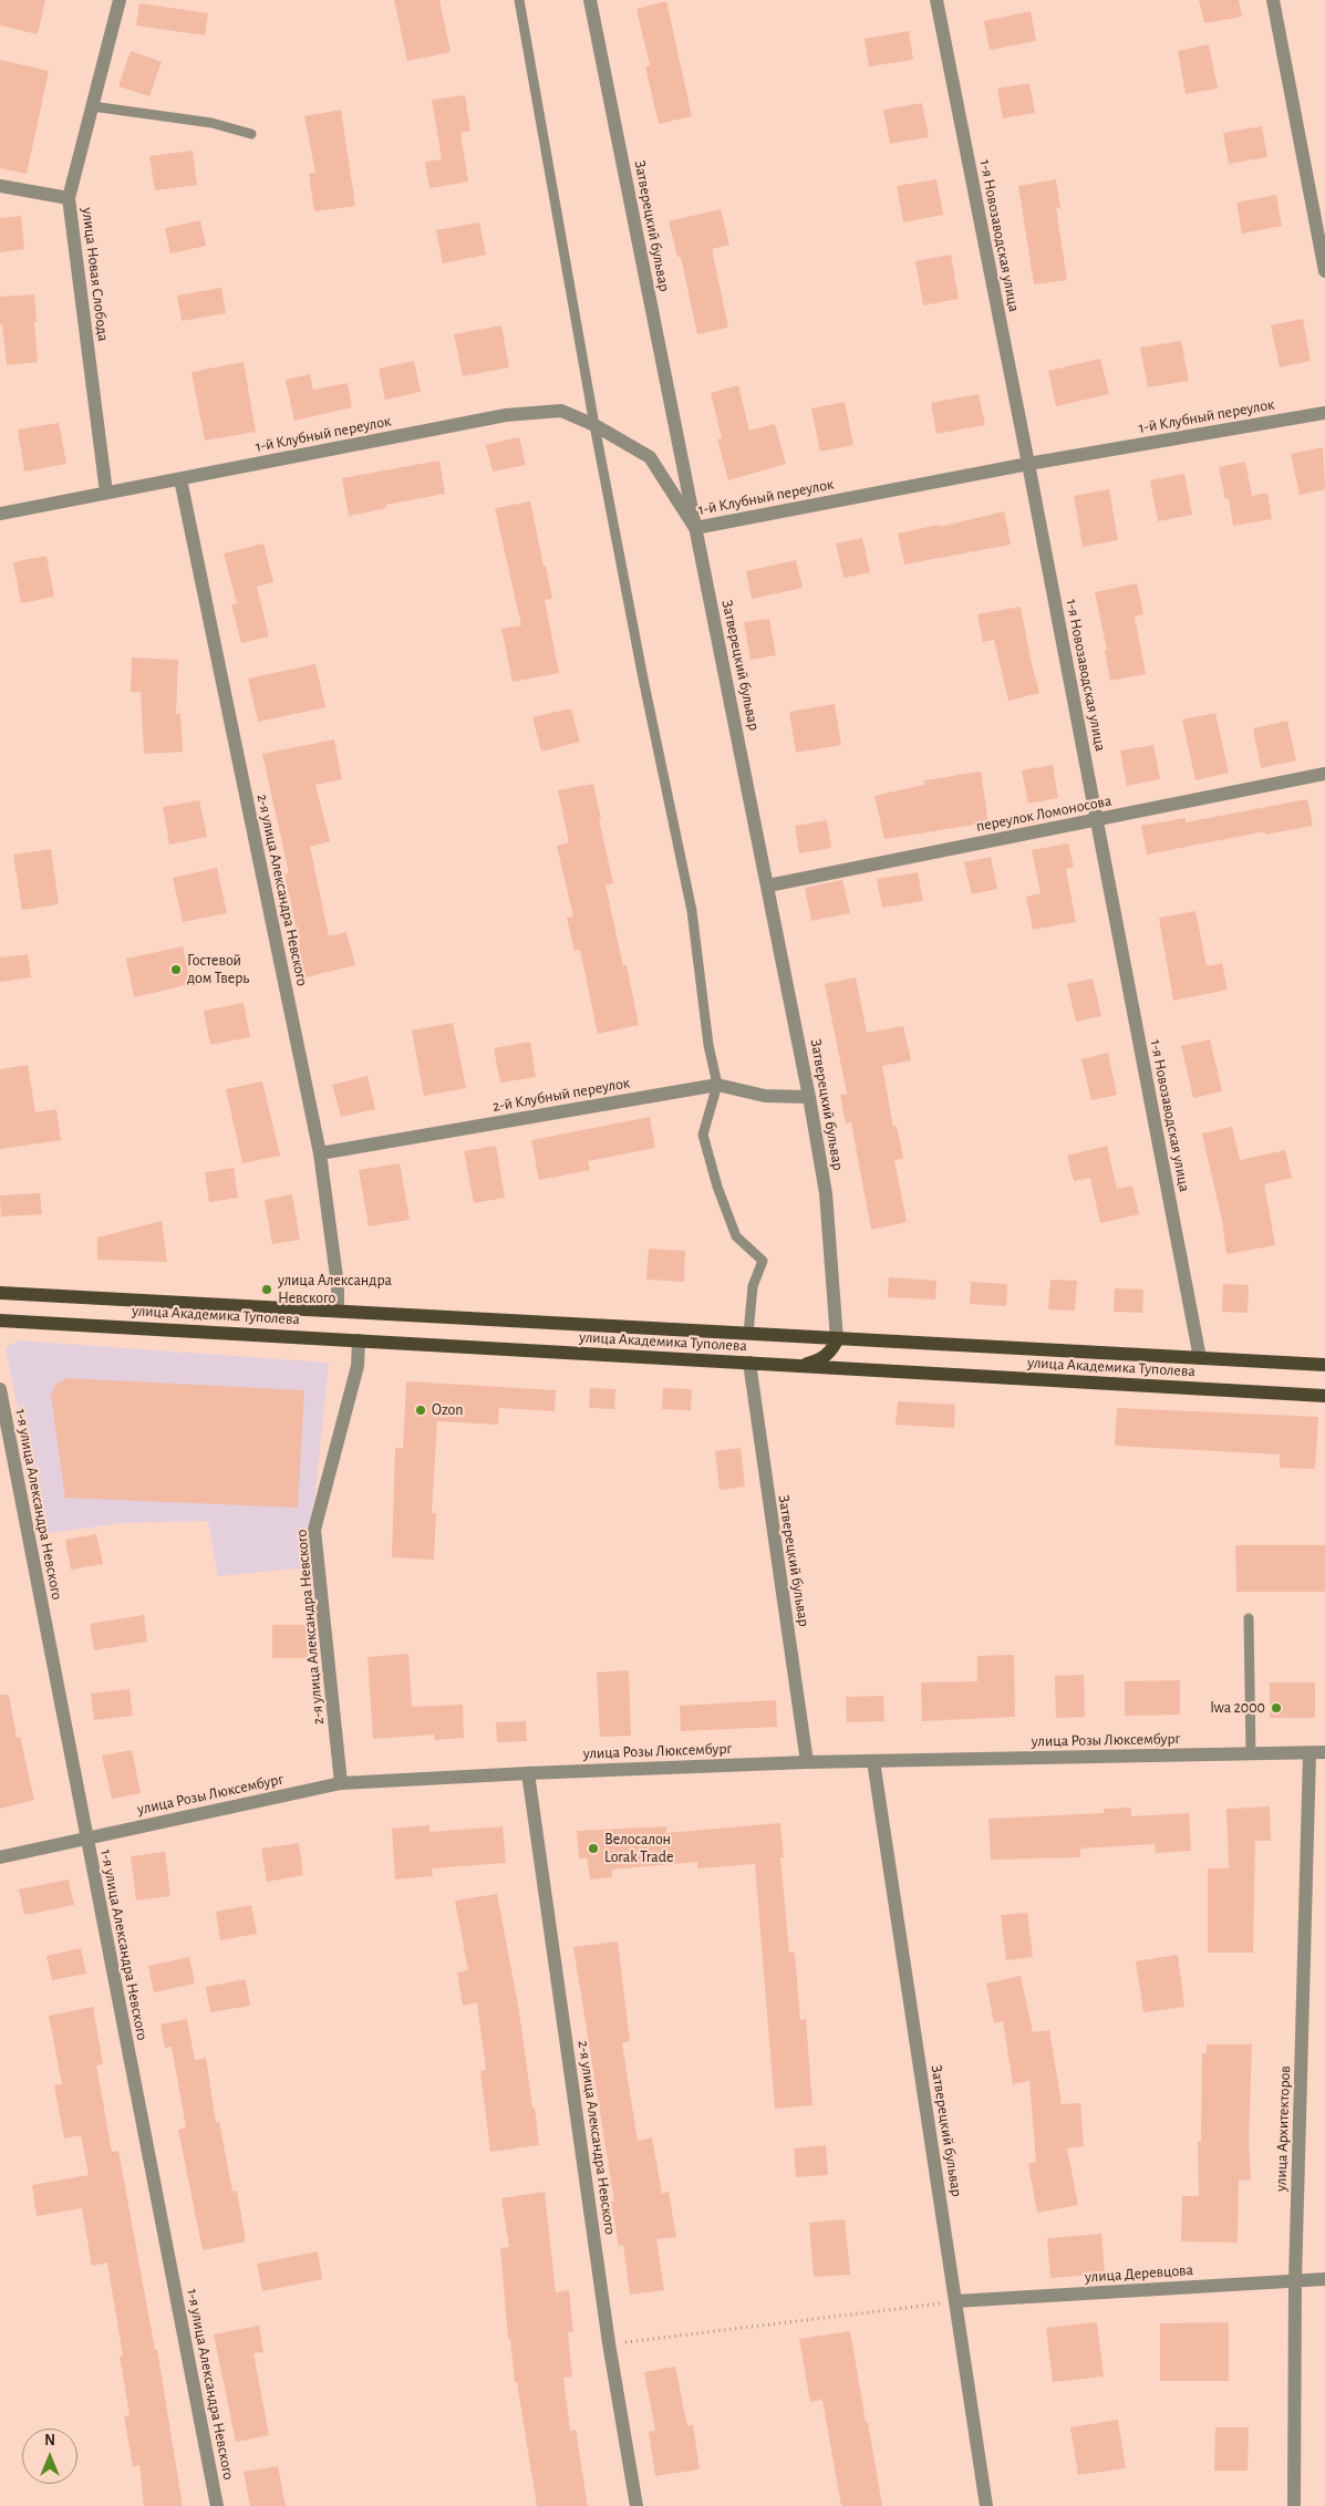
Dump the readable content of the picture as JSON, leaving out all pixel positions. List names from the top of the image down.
{
  "streets": {
    "main road": ["улица Академика Туполева"],
    "street": [
      "Затверецкий бульвар",
      "1-я Новозаводская улица",
      "улица Новая Слобода",
      "1-й Клубный переулок",
      "переулок Ломоносова",
      "2-я улица Александра Невского",
      "2-й Клубный переулок",
      "1-я улица Александра Невского",
      "улица Розы Люксембург",
      "улица Архитекторов",
      "улица Деревцова"
    ]
  },
  "crossings": [
    ["Затверецкий бульвар", "1-й Клубный переулок"],
    ["Затверецкий бульвар", "переулок Ломоносова"],
    ["Затверецкий бульвар", "2-й Клубный переулок"],
    ["Затверецкий бульвар", "улица Академика Туполева"],
    ["Затверецкий бульвар", "улица Розы Люксембург"],
    ["Затверецкий бульвар", "улица Деревцова"],
    ["1-я Новозаводская улица", "1-й Клубный переулок"],
    ["1-я Новозаводская улица", "переулок Ломоносова"],
    ["1-я Новозаводская улица", "улица Академика Туполева"],
    ["улица Новая Слобода", "1-й Клубный переулок"],
    ["1-й Клубный переулок", "2-я улица Александра Невского"],
    ["2-я улица Александра Невского", "2-й Клубный переулок"],
    ["2-я улица Александра Невского", "улица Академика Туполева"],
    ["2-я улица Александра Невского", "улица Розы Люксембург"],
    ["1-я улица Александра Невского", "улица Розы Люксембург"],
    ["улица Розы Люксембург", "улица Архитекторов"],
    ["улица Архитекторов", "улица Деревцова"]
  ],
  "places": [
    "Гостевой дом Тверь",
    "улица Александра Невского",
    "Ozon",
    "Iwa 2000",
    "Велосалон Lorak Trade"
  ],
  "north": "top"
}
